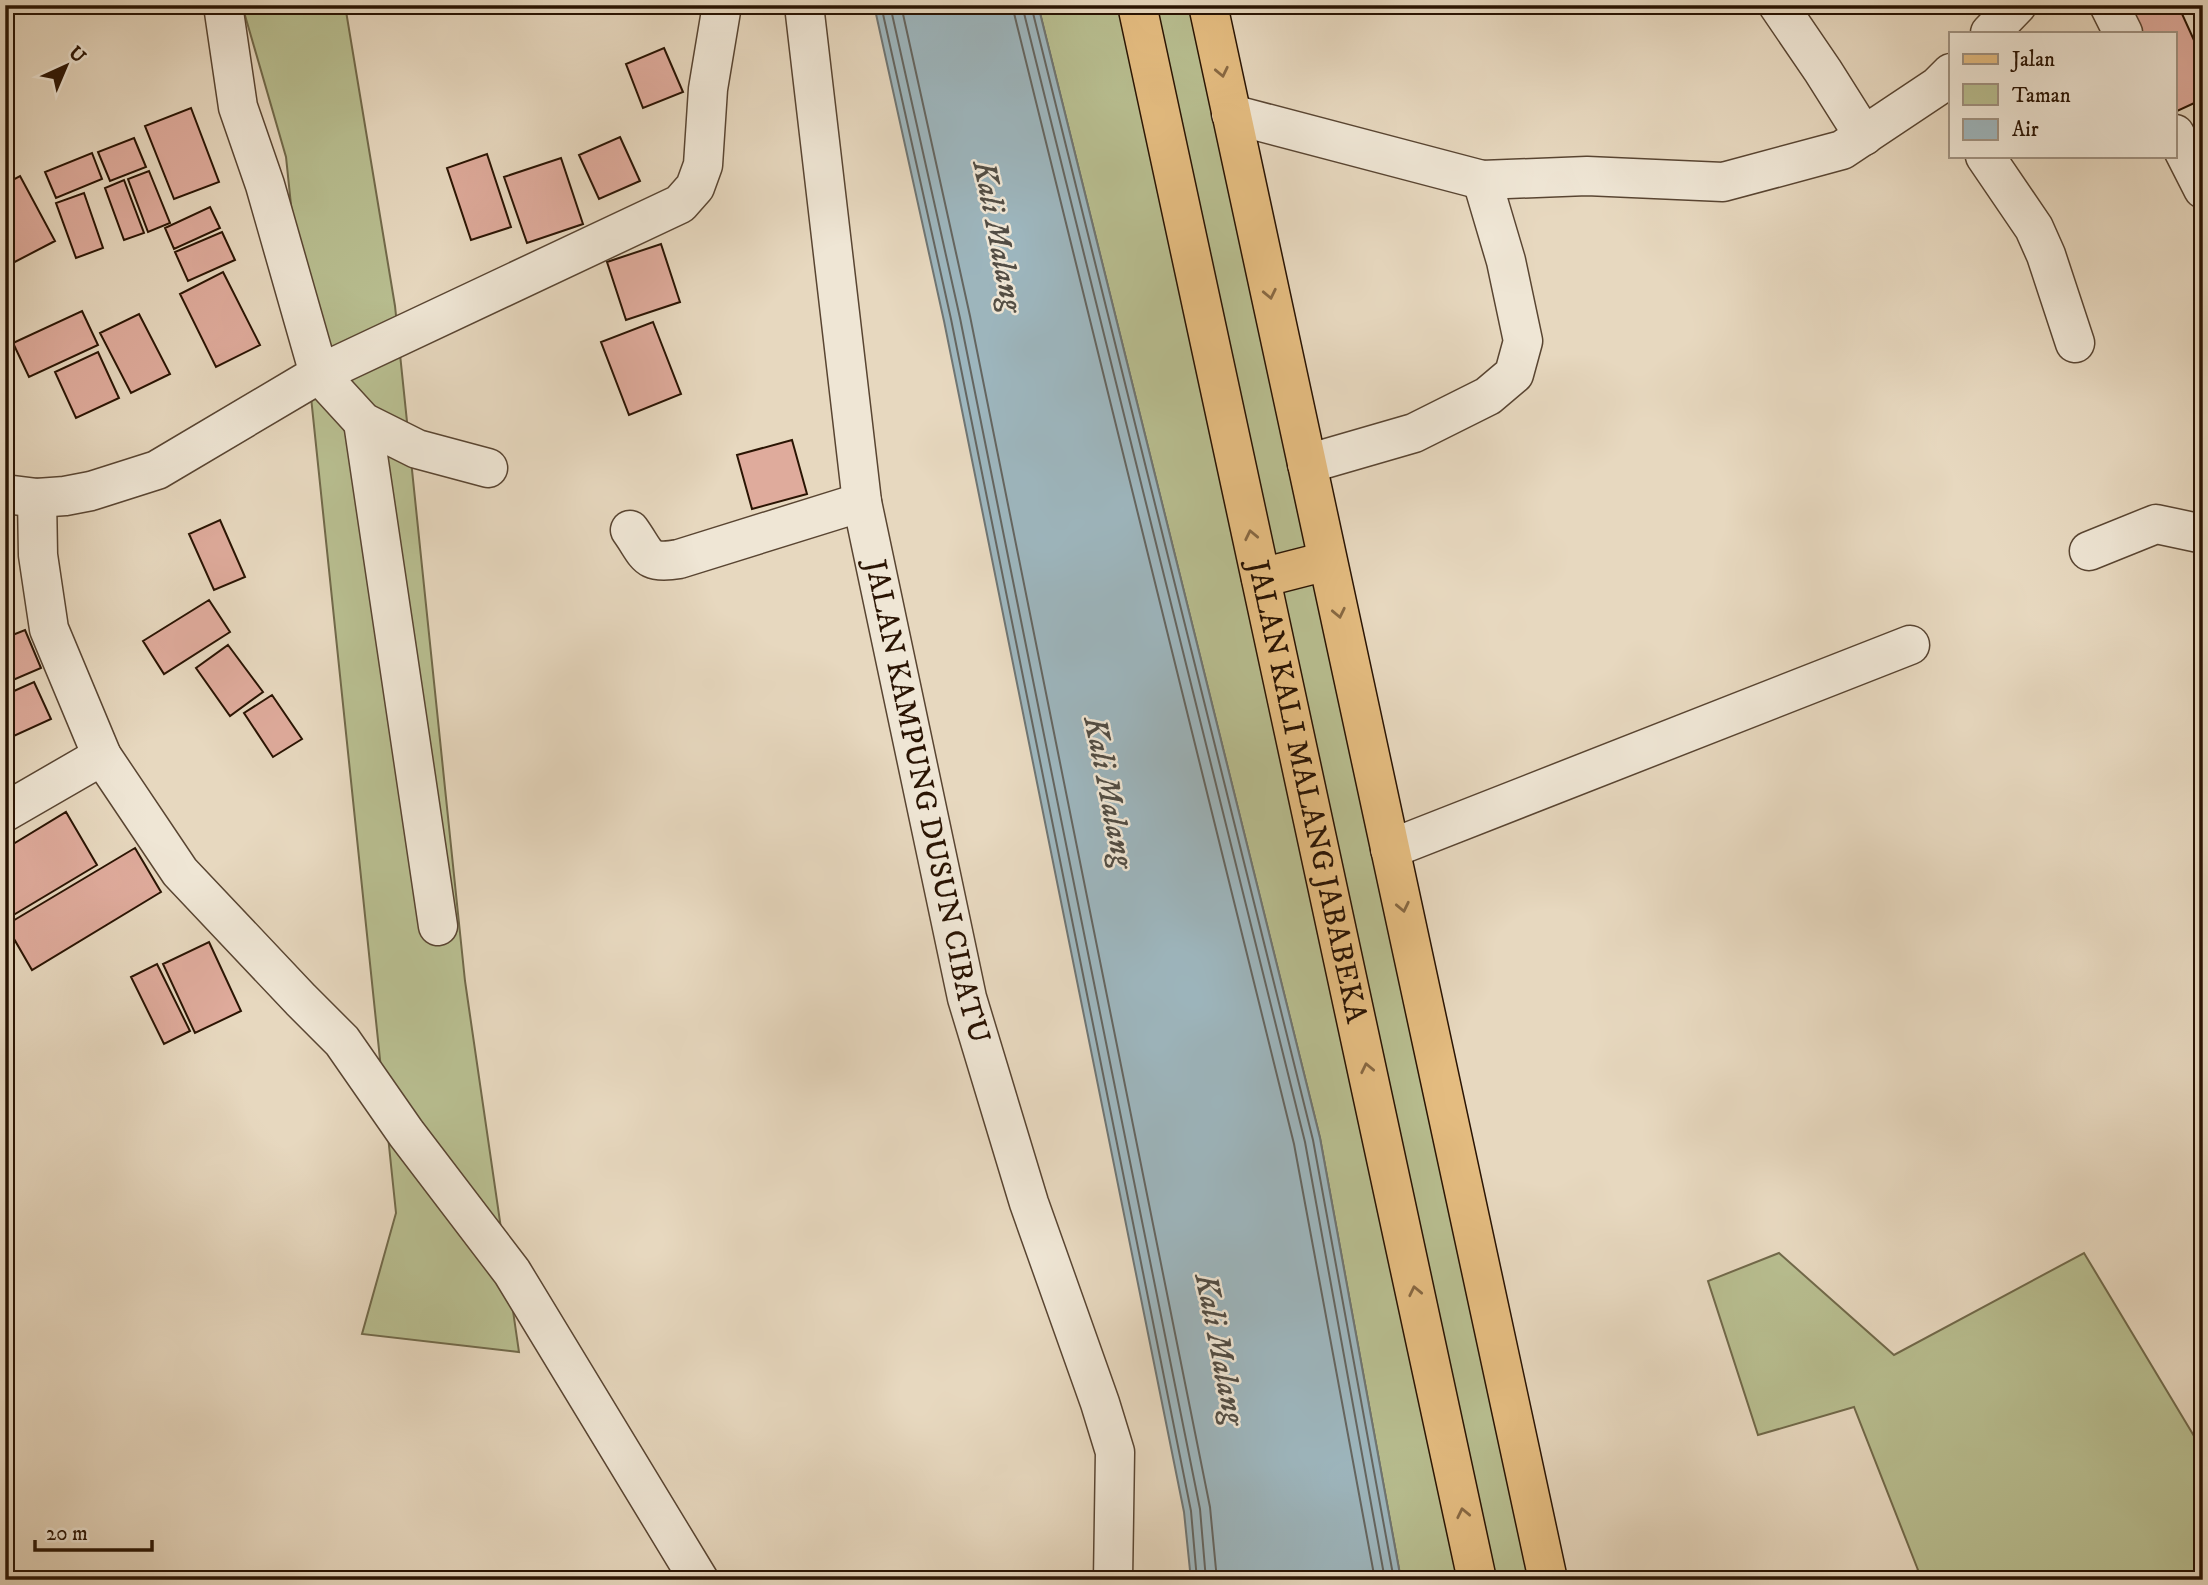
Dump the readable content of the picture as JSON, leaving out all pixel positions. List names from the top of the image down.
{
  "streets": {
    "main road": ["JALAN KALI MALANG JABABEKA"],
    "street": ["JALAN KAMPUNG DUSUN CIBATU"]
  },
  "water": ["Kali Malang"],
  "legend": ["Jalan", "Taman", "Air"],
  "scale_bar": "20 m",
  "north": "top right"
}
